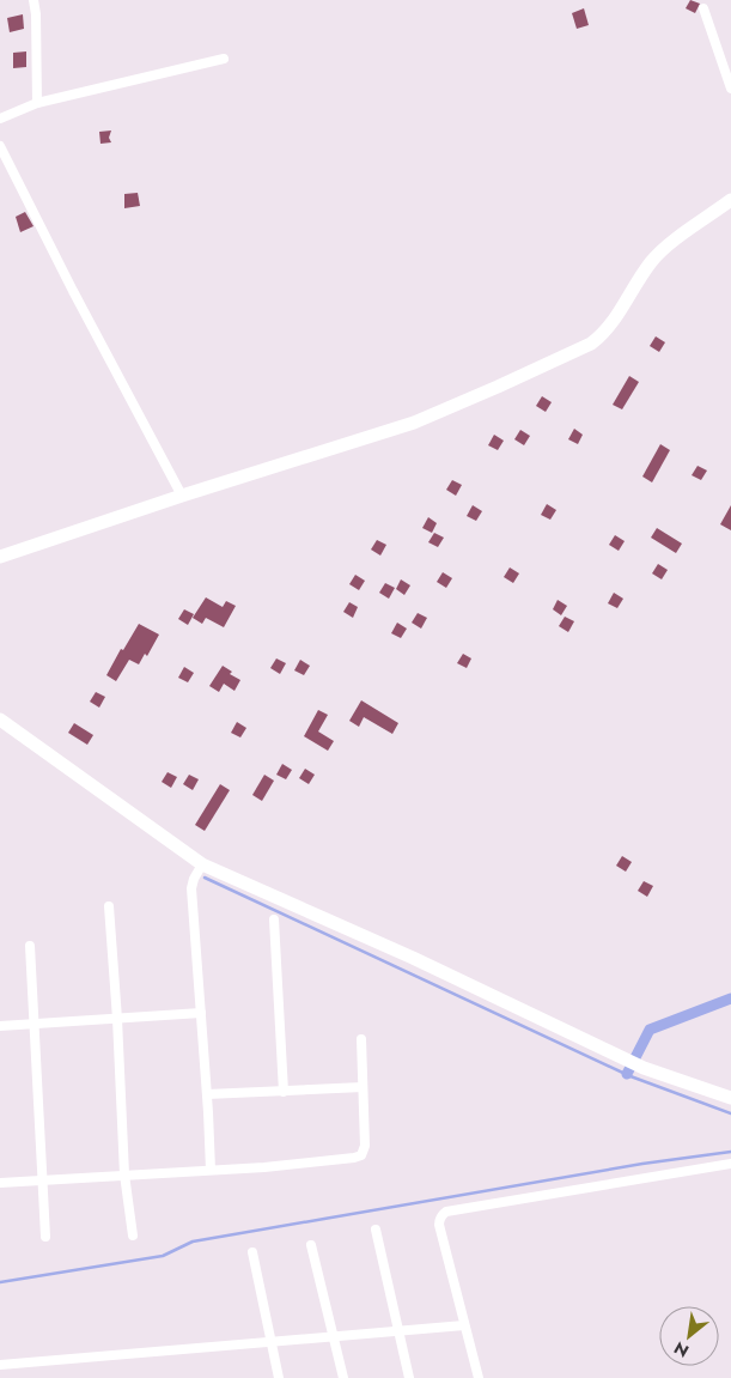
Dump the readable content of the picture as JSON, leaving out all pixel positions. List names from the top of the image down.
{
  "north": "bottom left"
}
